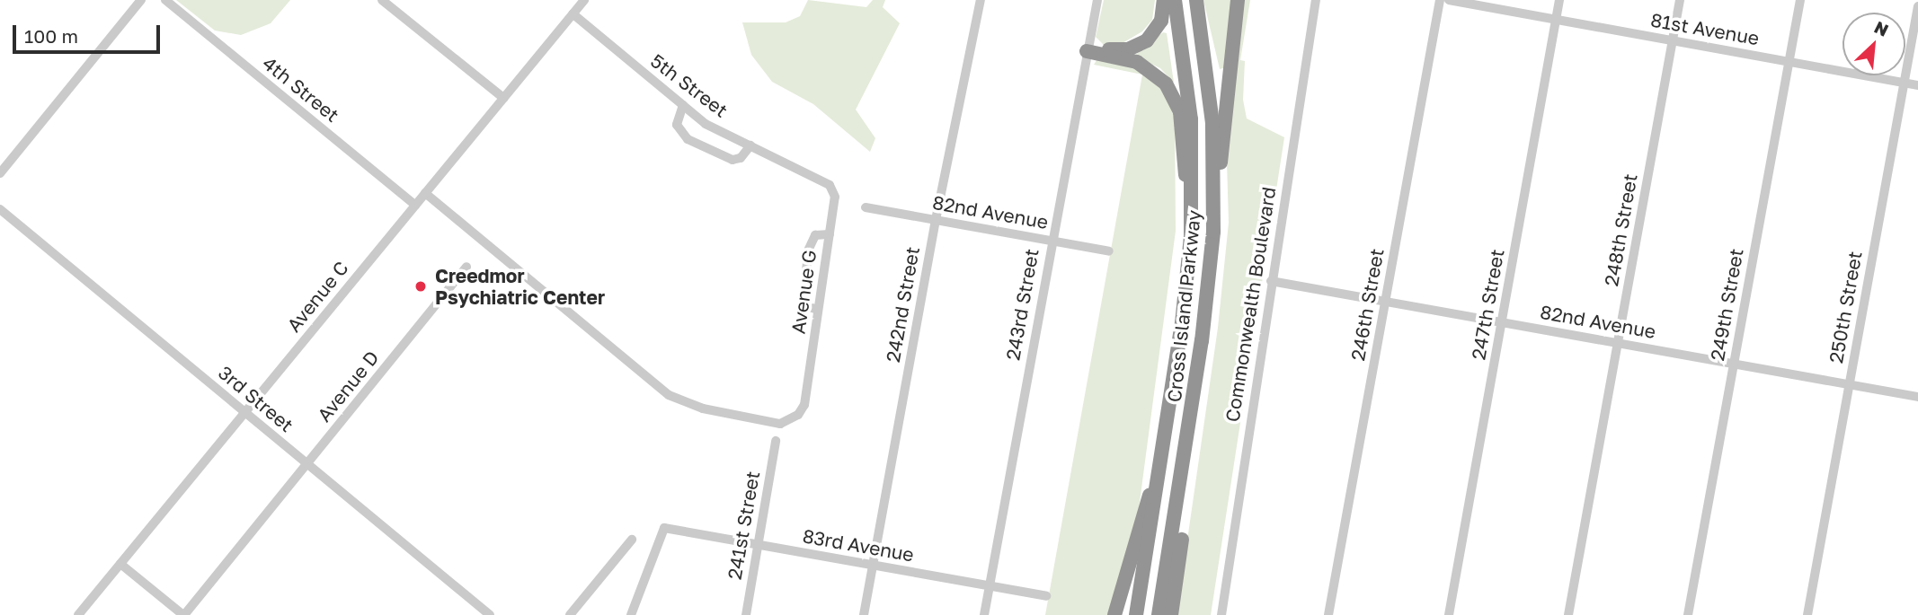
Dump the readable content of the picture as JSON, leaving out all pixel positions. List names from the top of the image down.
{
  "streets": {
    "highway": ["Cross Island Parkway"],
    "street": [
      "81st Avenue",
      "5th Street",
      "4th Street",
      "82nd Avenue",
      "248th Street",
      "Avenue G",
      "Avenue C",
      "242nd Street",
      "243rd Street",
      "Commonwealth Boulevard",
      "246th Street",
      "247th Street",
      "249th Street",
      "250th Street",
      "Avenue D",
      "3rd Street",
      "241st Street",
      "83rd Avenue"
    ]
  },
  "crossings": [
    ["81st Avenue", "248th Street"],
    ["81st Avenue", "247th Street"],
    ["81st Avenue", "249th Street"],
    ["81st Avenue", "250th Street"],
    ["5th Street", "Avenue G"],
    ["5th Street", "Avenue C"],
    ["4th Street", "Avenue C"],
    ["82nd Avenue", "248th Street"],
    ["82nd Avenue", "242nd Street"],
    ["82nd Avenue", "243rd Street"],
    ["82nd Avenue", "Commonwealth Boulevard"],
    ["82nd Avenue", "246th Street"],
    ["82nd Avenue", "247th Street"],
    ["82nd Avenue", "249th Street"],
    ["82nd Avenue", "250th Street"],
    ["Avenue G", "Avenue C"],
    ["Avenue C", "3rd Street"],
    ["242nd Street", "83rd Avenue"],
    ["243rd Street", "83rd Avenue"],
    ["Avenue D", "3rd Street"],
    ["241st Street", "83rd Avenue"]
  ],
  "places": ["Creedmor Psychiatric Center"],
  "scale_bar": "100 m",
  "north": "top right"
}
